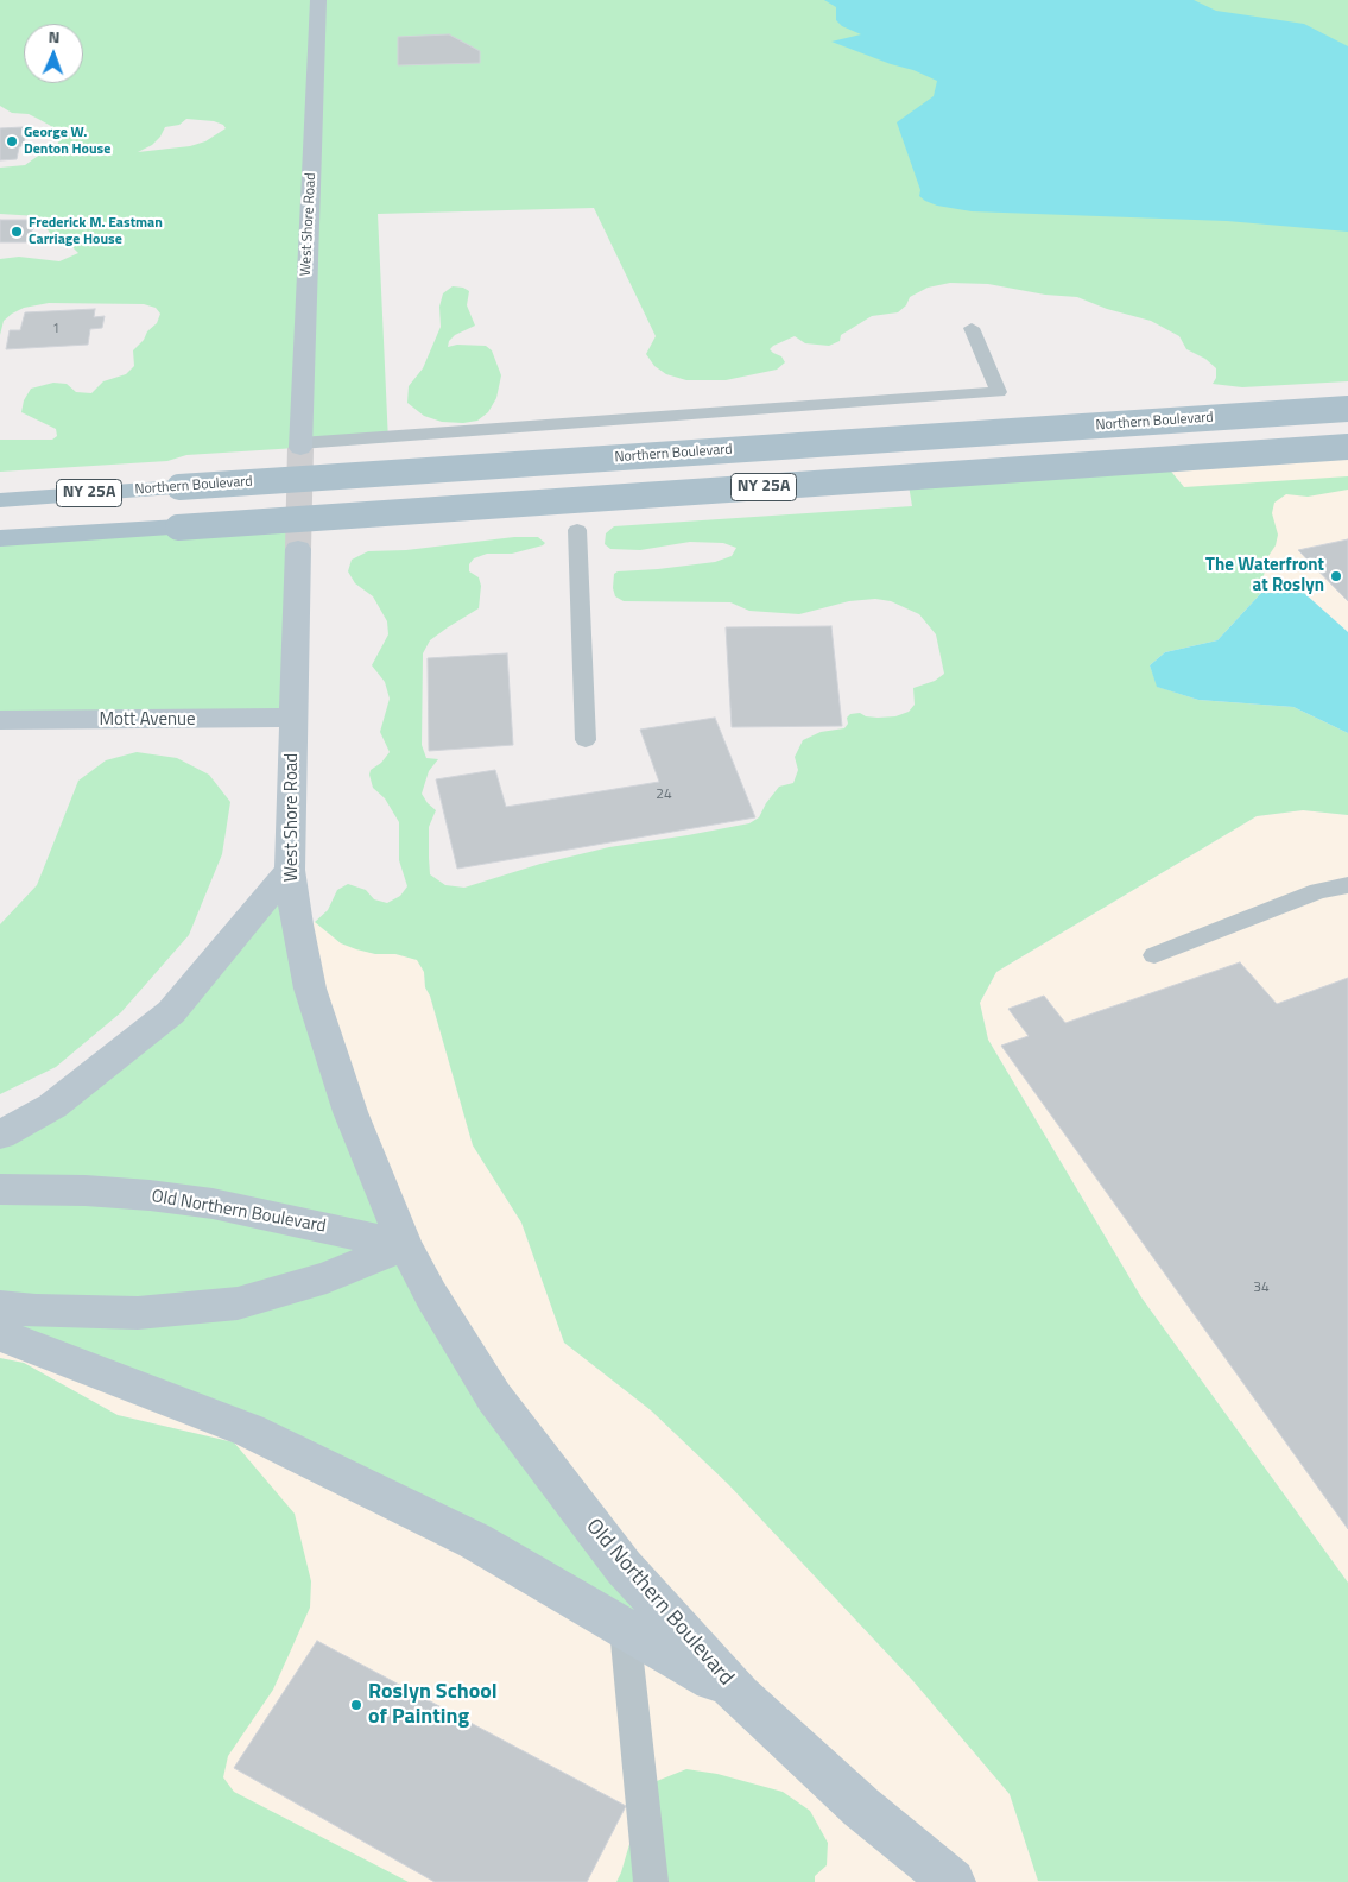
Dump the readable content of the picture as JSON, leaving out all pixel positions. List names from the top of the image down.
{
  "streets": {
    "main road": [
      "West Shore Road",
      "Northern Boulevard",
      "NY 25A",
      "Mott Avenue",
      "Old Northern Boulevard"
    ]
  },
  "crossings": [
    ["West Shore Road", "Mott Avenue"],
    ["West Shore Road", "Old Northern Boulevard"]
  ],
  "places": [
    "George W. Denton House",
    "Frederick M. Eastman Carriage House",
    "The Waterfront at Roslyn",
    "Roslyn School of Painting"
  ],
  "house_numbers": ["1", "24", "34"],
  "north": "top"
}
